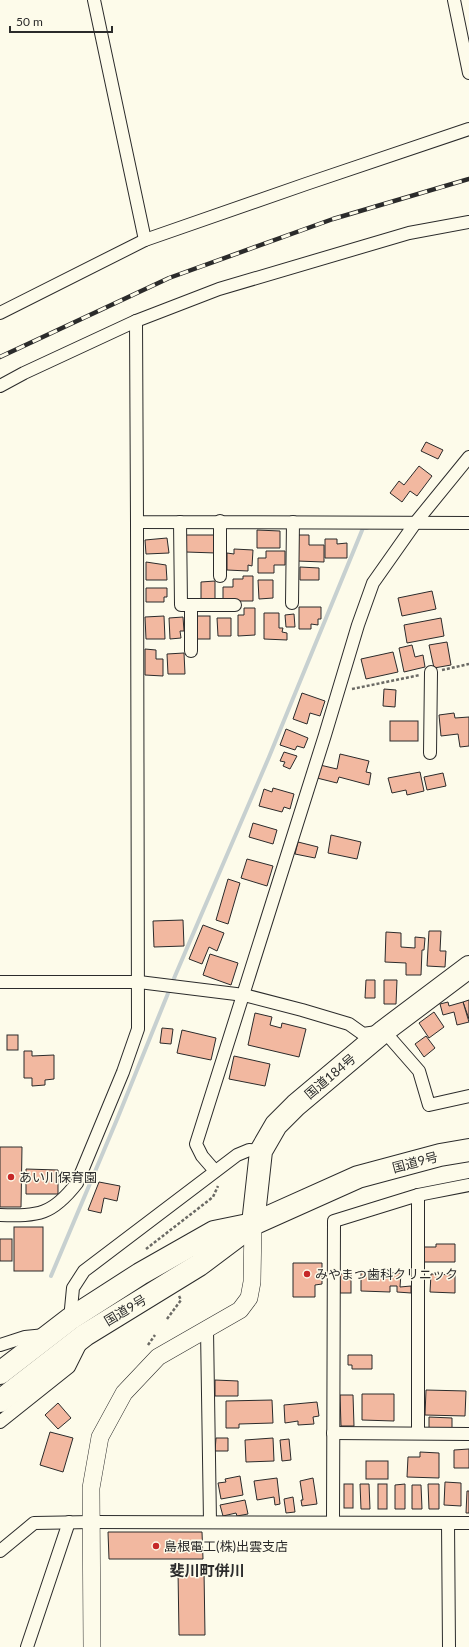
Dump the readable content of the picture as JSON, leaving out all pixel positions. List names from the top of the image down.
{
  "streets": {
    "highway": ["国道184号", "国道9号"]
  },
  "crossings": [
    ["国道184号", "国道9号"]
  ],
  "districts": ["斐川町併川"],
  "places": ["あい川保育園", "みやまつ歯科クリニック", "島根電工(株)出雲支店"],
  "scale_bar": "50 m"
}
